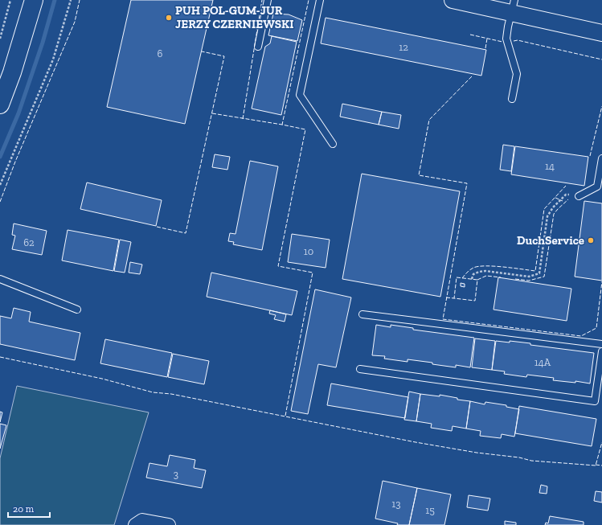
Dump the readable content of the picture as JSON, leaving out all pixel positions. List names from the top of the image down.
{
  "places": ["PUH POL-GUM-JUR JERZY CZERNIEWSKI", "DuchService"],
  "house_numbers": [
    "12",
    "6",
    "14",
    "62",
    "10",
    "14A",
    "3",
    "13",
    "15"
  ],
  "scale_bar": "20 m"
}
